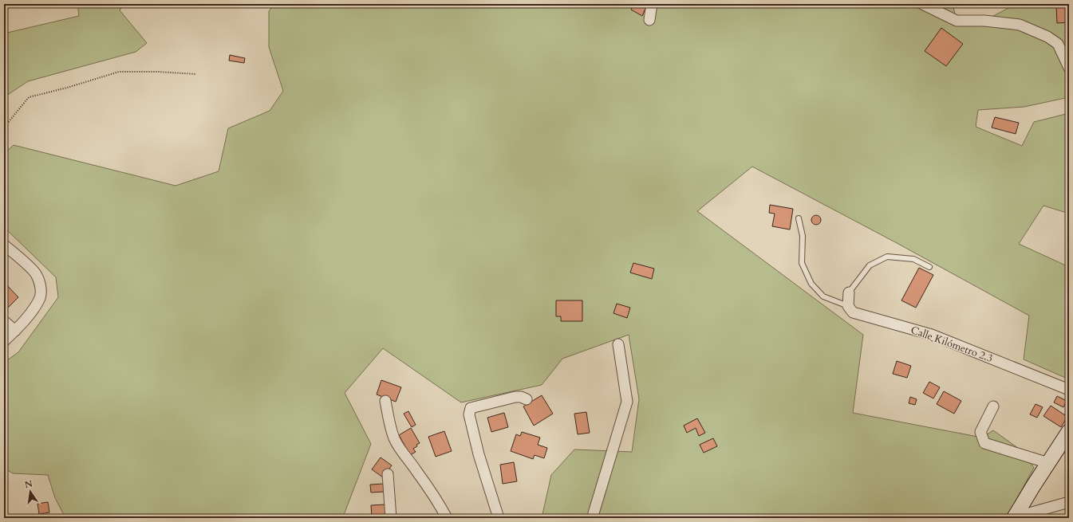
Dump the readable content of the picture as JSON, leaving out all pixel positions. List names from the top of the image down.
{
  "streets": {
    "street": ["Calle Kilómetro 2.3"]
  },
  "north": "top"
}
